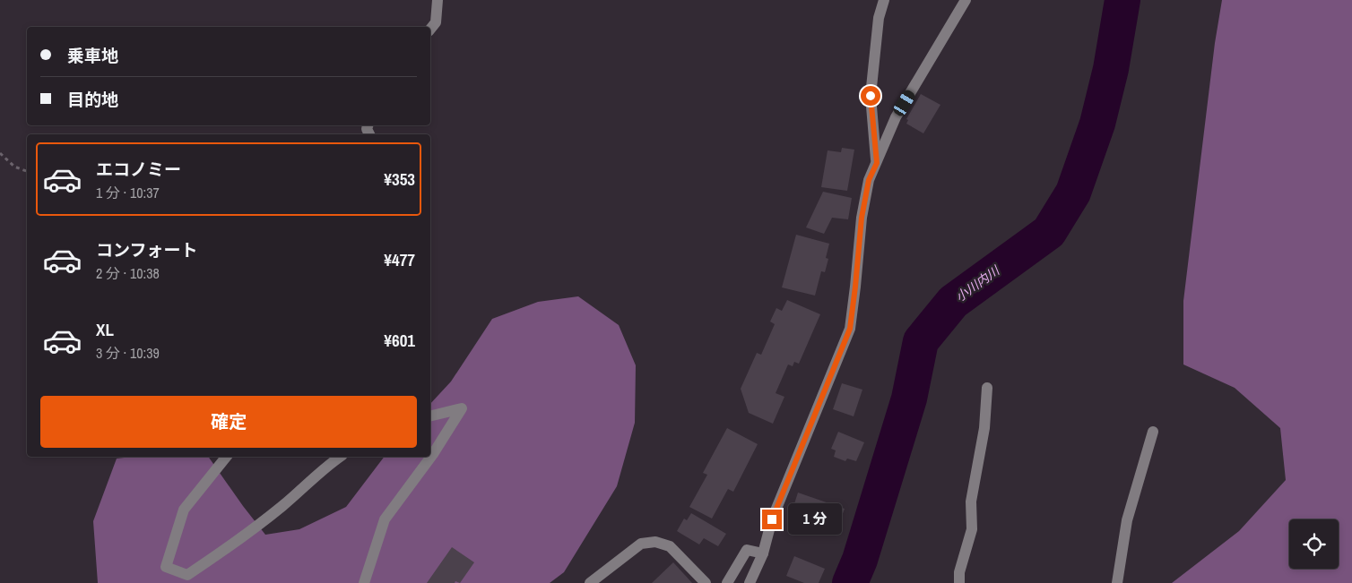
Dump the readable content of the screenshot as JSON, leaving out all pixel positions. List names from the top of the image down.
{
  "water": ["小川内川"],
  "page": {
    "banner": ["乗車地", "目的地"],
    "list": [
      {
        "name": "エコノミー",
        "note": "1 分 · 10:37",
        "value": "¥353"
      },
      {
        "name": "コンフォート",
        "note": "2 分 · 10:38",
        "value": "¥477"
      },
      {
        "name": "XL",
        "note": "3 分 · 10:39",
        "value": "¥601"
      }
    ],
    "buttons": "確定",
    "bubble": "1 分"
  }
}
